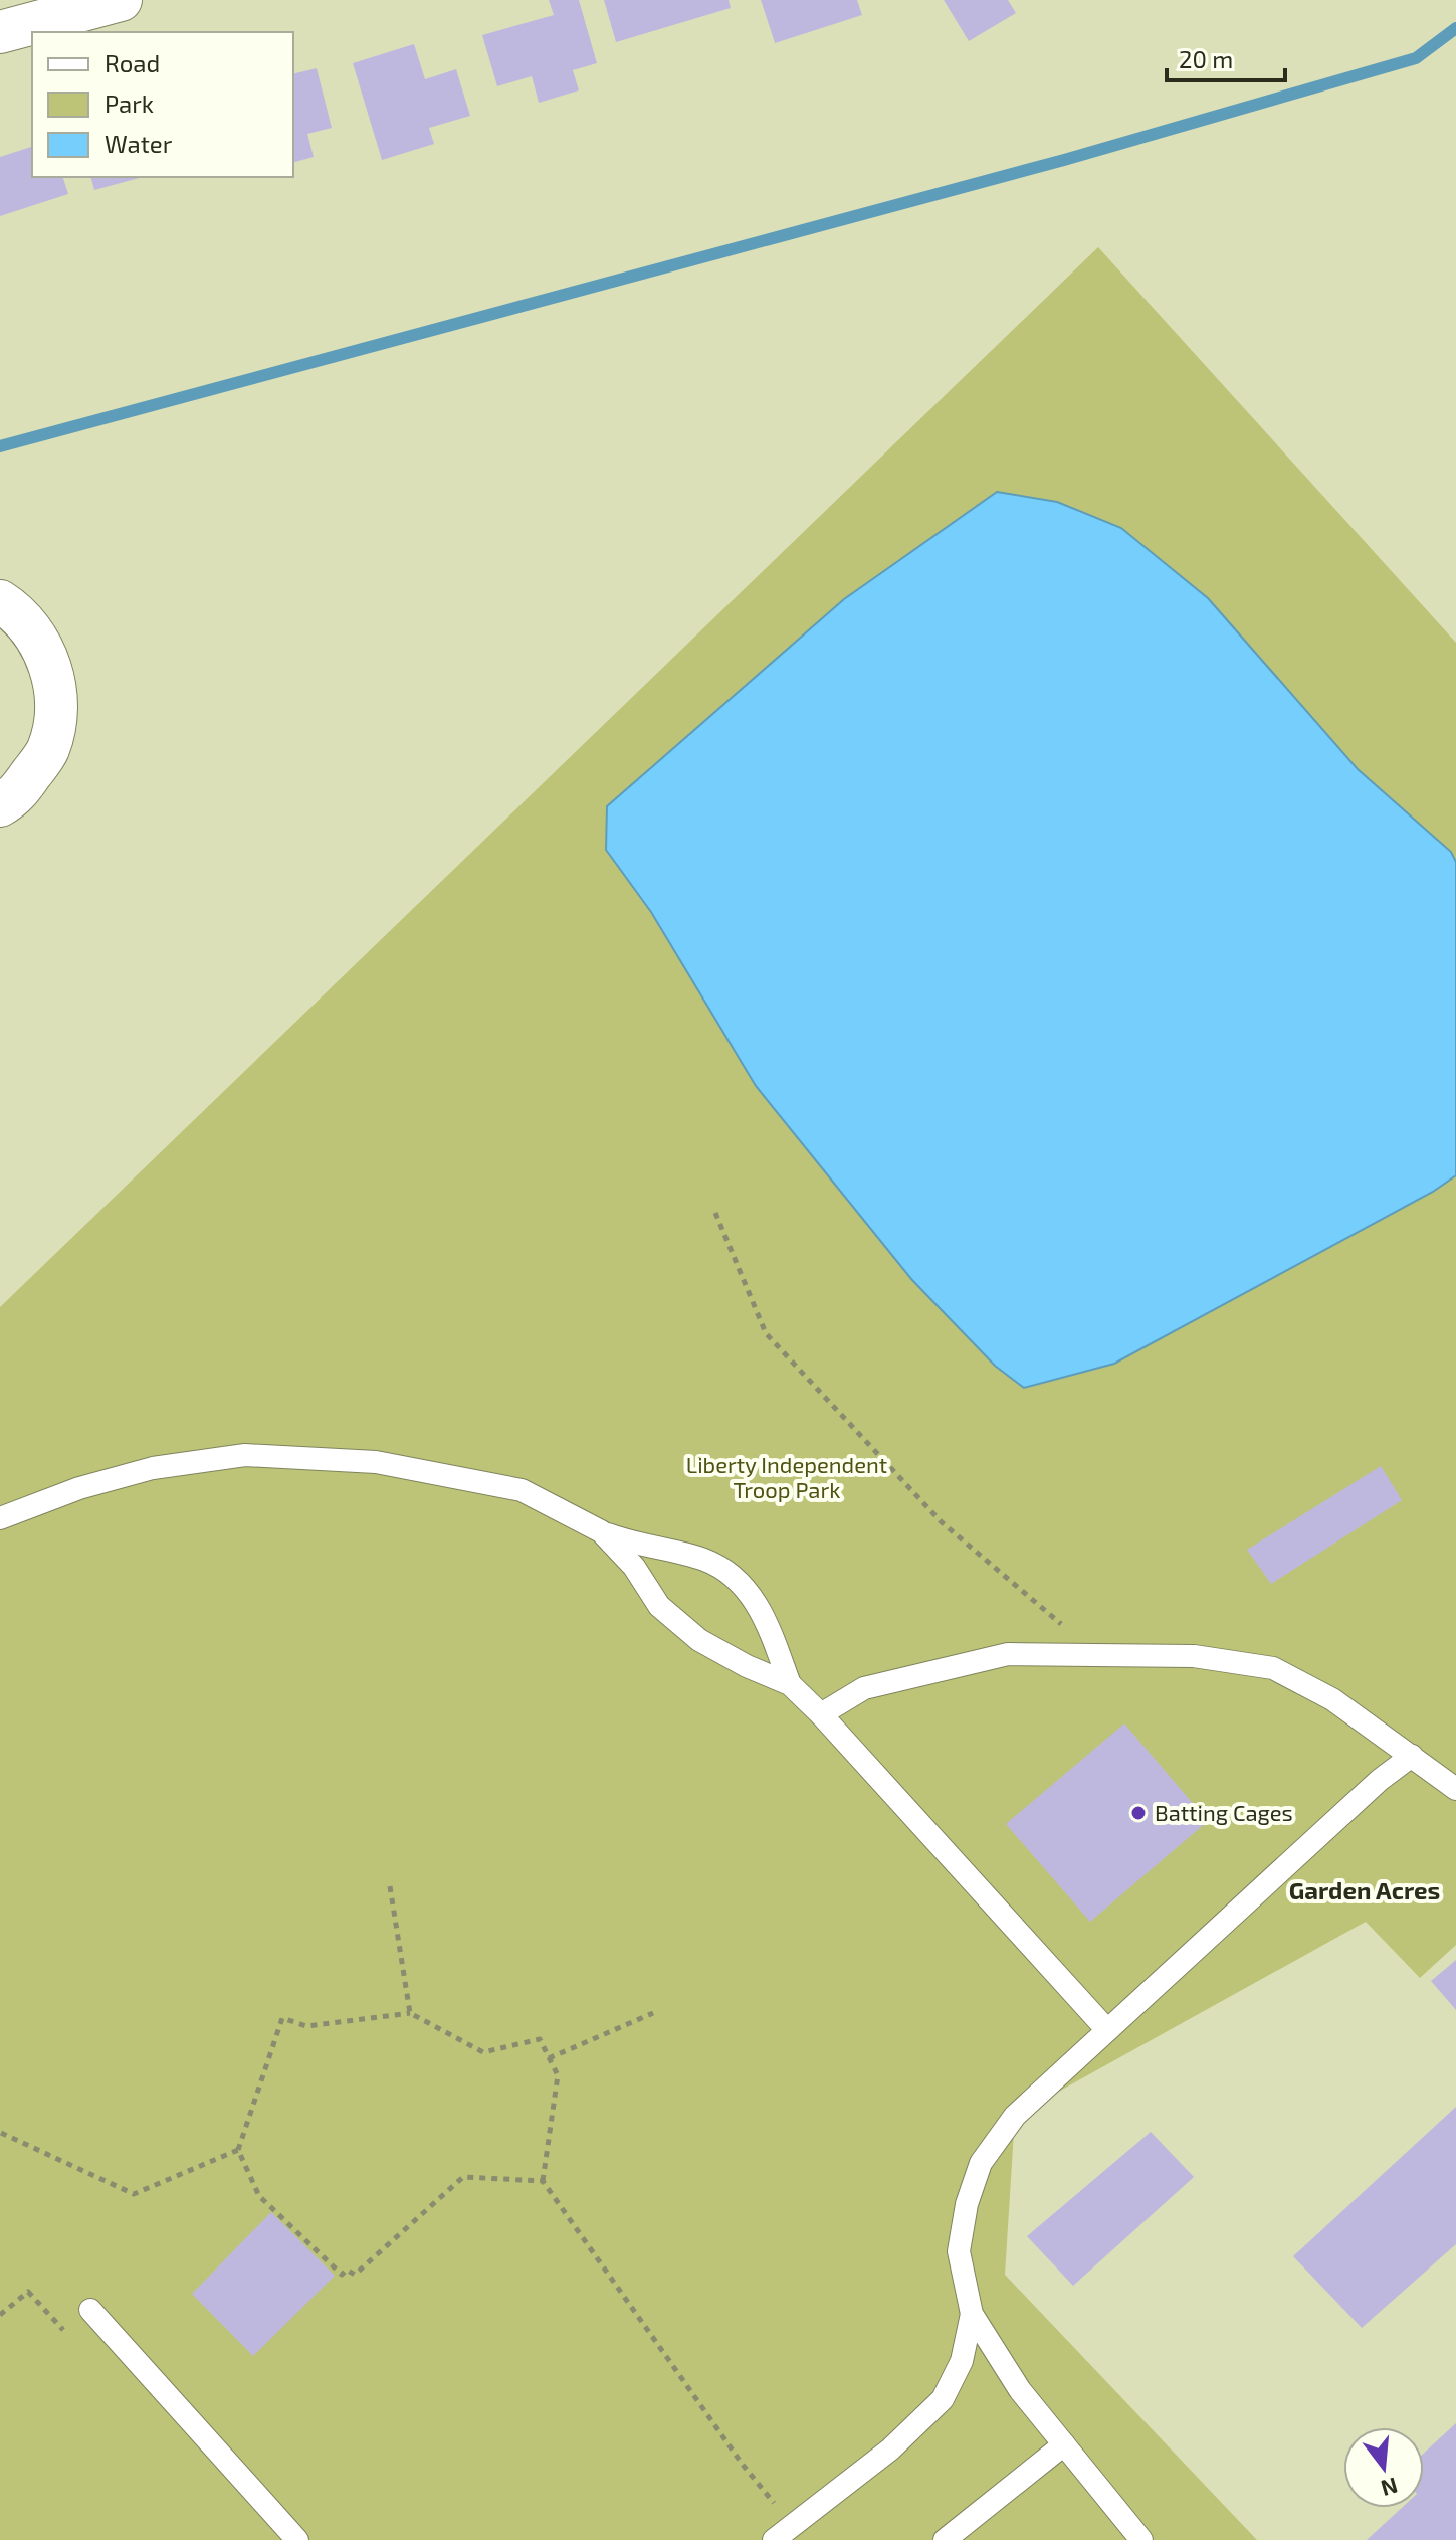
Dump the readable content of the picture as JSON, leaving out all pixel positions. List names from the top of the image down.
{
  "districts": ["Garden Acres"],
  "parks": ["Liberty Independent Troop Park"],
  "places": ["Batting Cages"],
  "legend": ["Road", "Park", "Water"],
  "scale_bar": "20 m",
  "north": "bottom"
}
